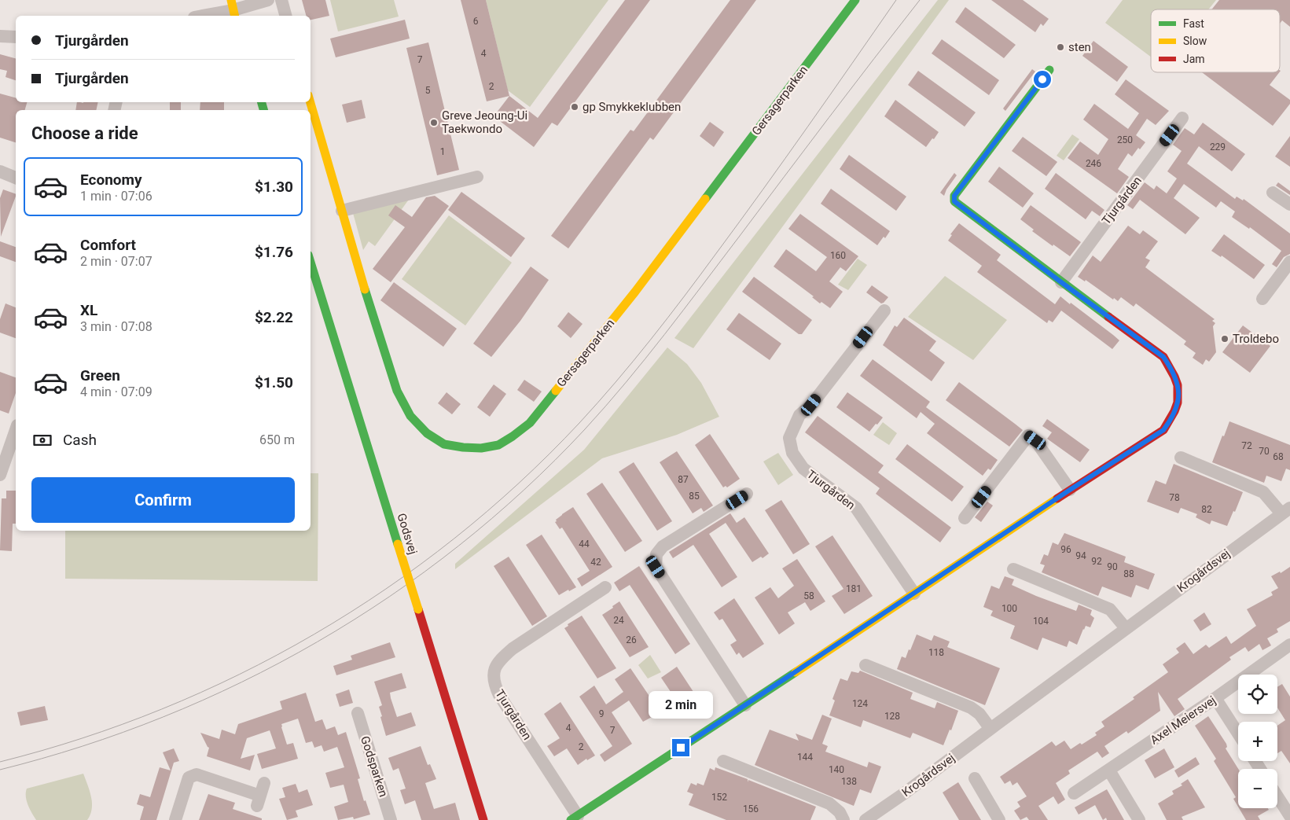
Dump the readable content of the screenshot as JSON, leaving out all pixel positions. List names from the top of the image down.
{
  "streets": {
    "street": [
      "Gersagerparken",
      "Tjurgården",
      "Godsvej",
      "Krogårdsvej",
      "Axel Meiersvej",
      "Godsparken"
    ]
  },
  "places": [
    "sten",
    "gp Smykkeklubben",
    "Greve Jeoung-Ui Taekwondo",
    "Troldebo"
  ],
  "house_numbers": [
    "6",
    "4",
    "7",
    "2",
    "5",
    "250",
    "229",
    "1",
    "246",
    "160",
    "72",
    "70",
    "68",
    "87",
    "85",
    "78",
    "82",
    "44",
    "96",
    "94",
    "92",
    "42",
    "90",
    "88",
    "181",
    "58",
    "100",
    "24",
    "104",
    "26",
    "118",
    "124",
    "9",
    "128",
    "4",
    "7",
    "2",
    "144",
    "140",
    "138",
    "152",
    "156"
  ],
  "legend": ["Fast", "Slow", "Jam"],
  "page": {
    "banner": ["Tjurgården", "Tjurgården"],
    "heading": "Choose a ride",
    "list": [
      {
        "name": "Economy",
        "note": "1 min · 07:06",
        "value": "$1.30"
      },
      {
        "name": "Comfort",
        "note": "2 min · 07:07",
        "value": "$1.76"
      },
      {
        "name": "XL",
        "note": "3 min · 07:08",
        "value": "$2.22"
      },
      {
        "name": "Green",
        "note": "4 min · 07:09",
        "value": "$1.50"
      }
    ],
    "pay": ["Cash", "650 m"],
    "buttons": "Confirm",
    "map_buttons": ["+", "−"],
    "bubble": "2 min"
  }
}
